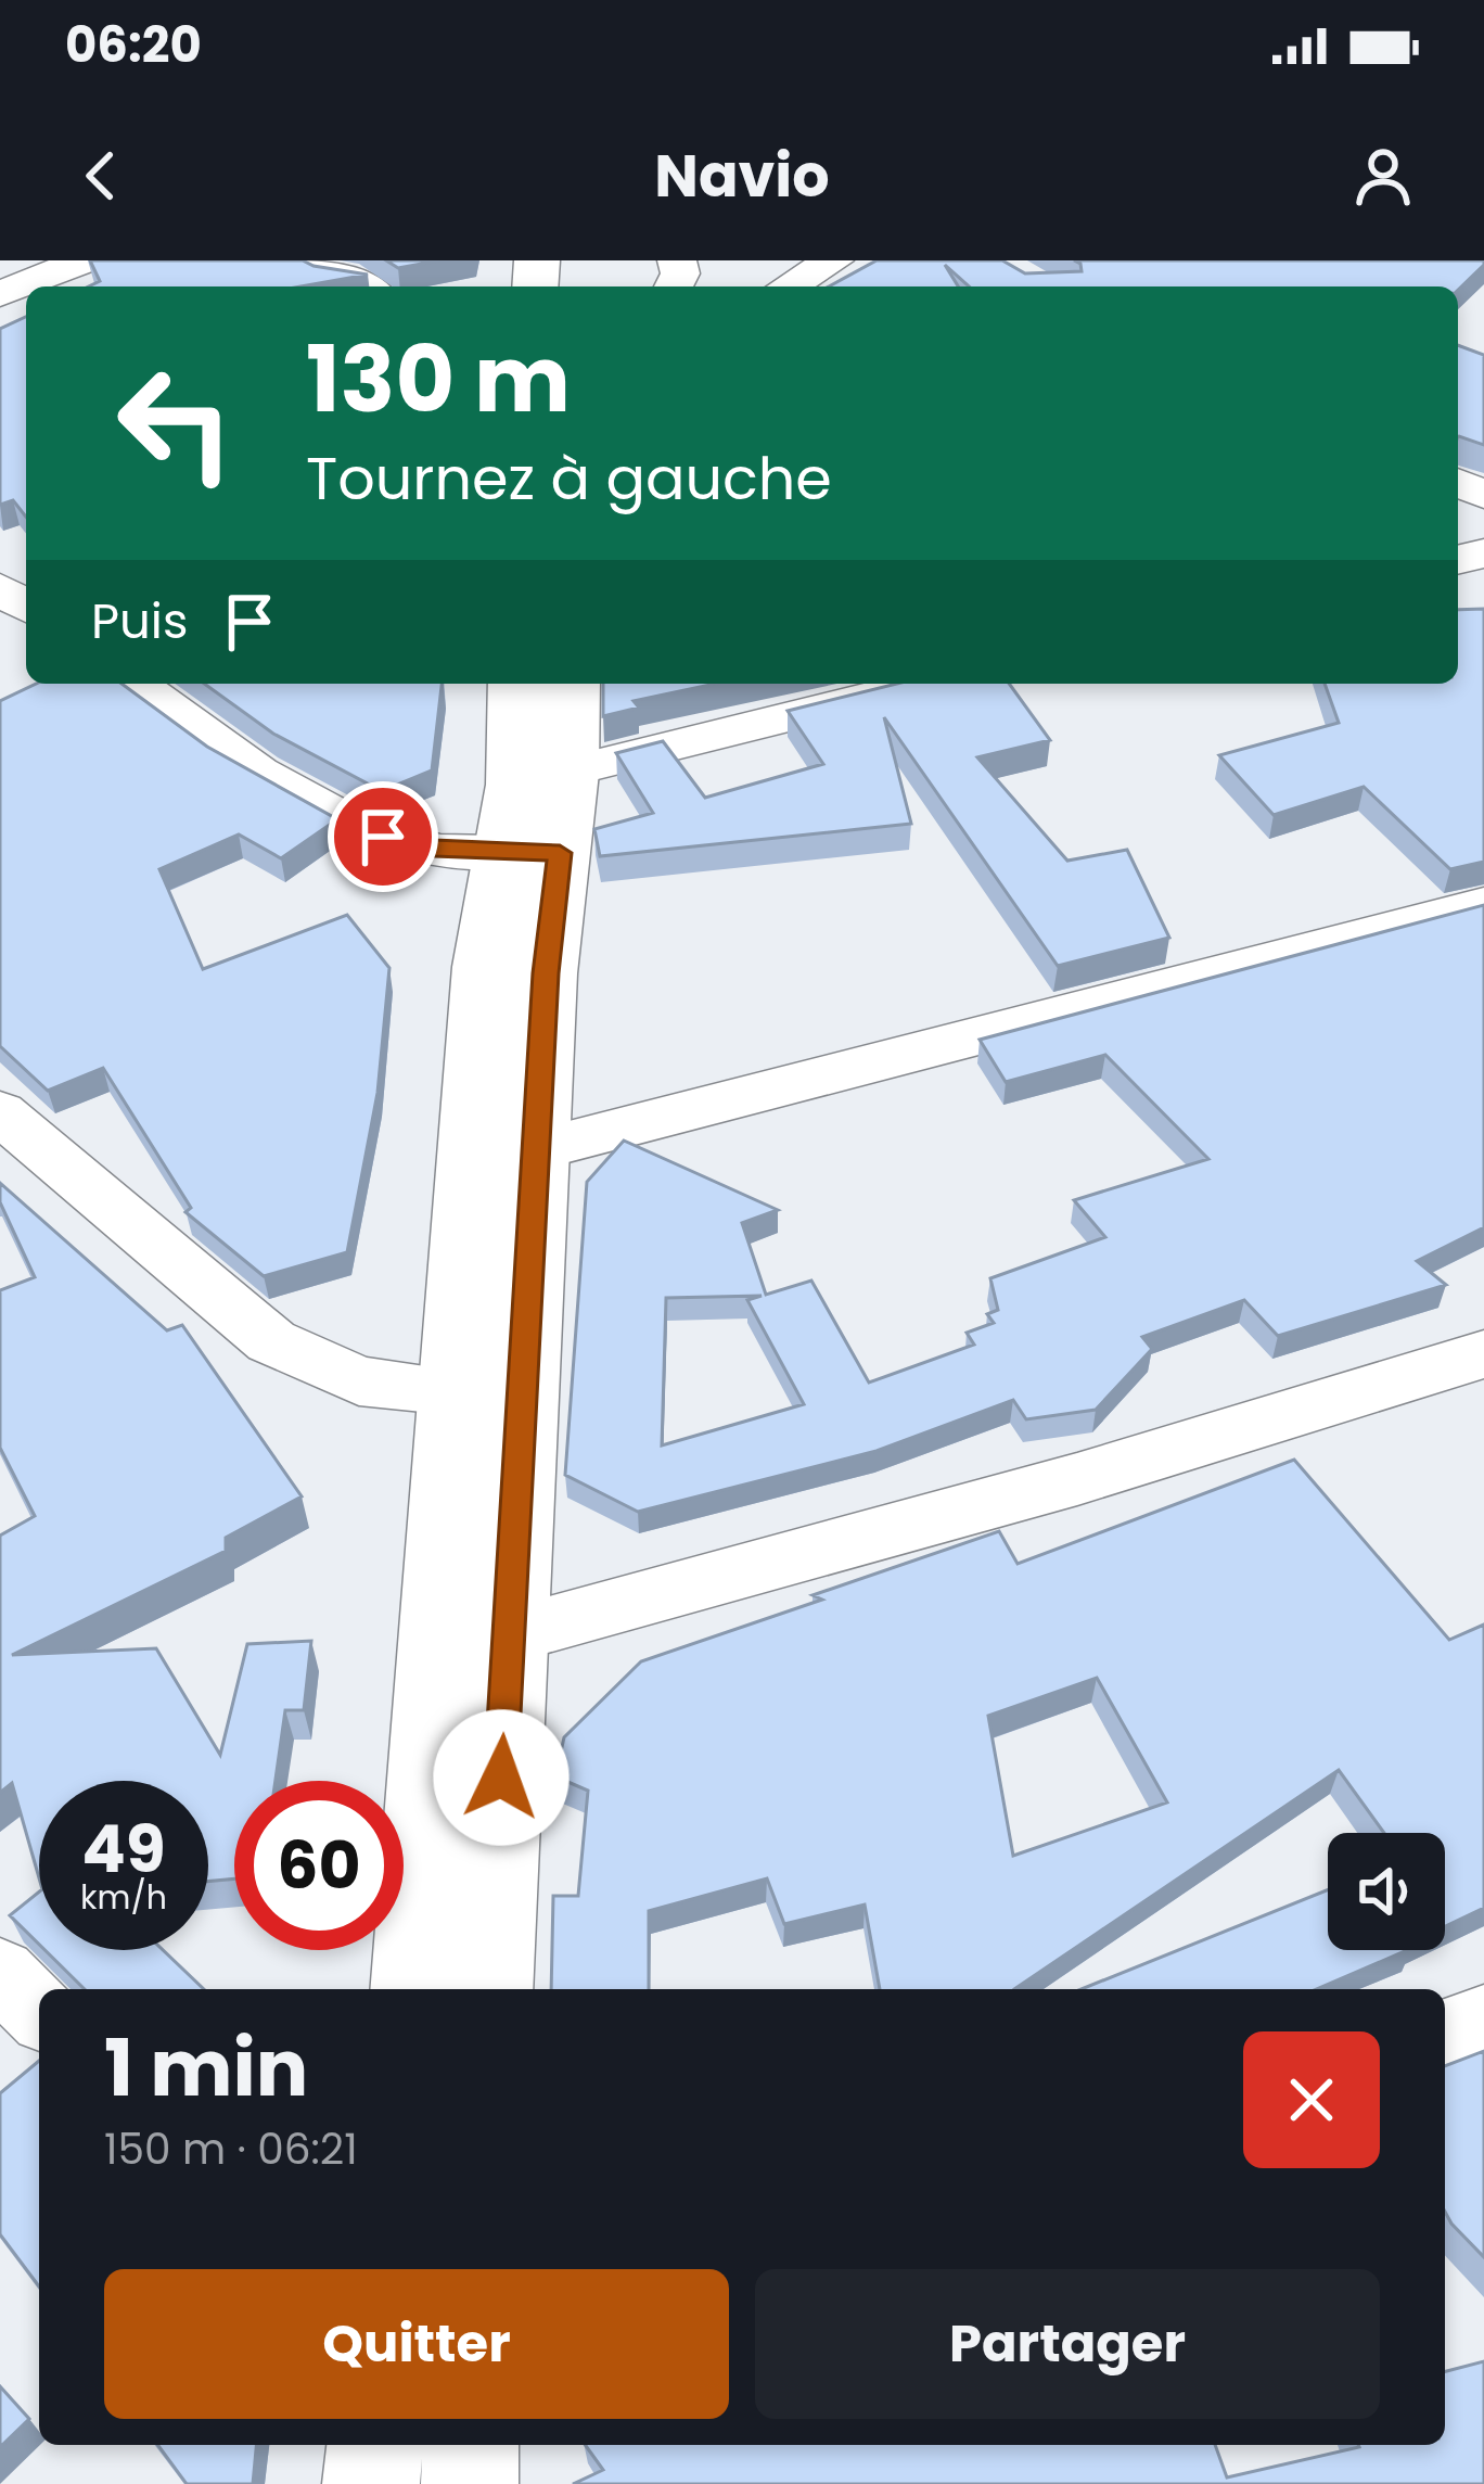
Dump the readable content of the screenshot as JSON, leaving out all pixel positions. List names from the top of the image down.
{
  "page": {
    "status": "06:20",
    "header": "Navio",
    "turn": ["130 m", "Tournez à gauche"],
    "then": "Puis",
    "speed": "49 km/h",
    "limit": "60",
    "heading": ["1 min", "150 m · 06:21"],
    "buttons": ["Quitter", "Partager"]
  }
}
